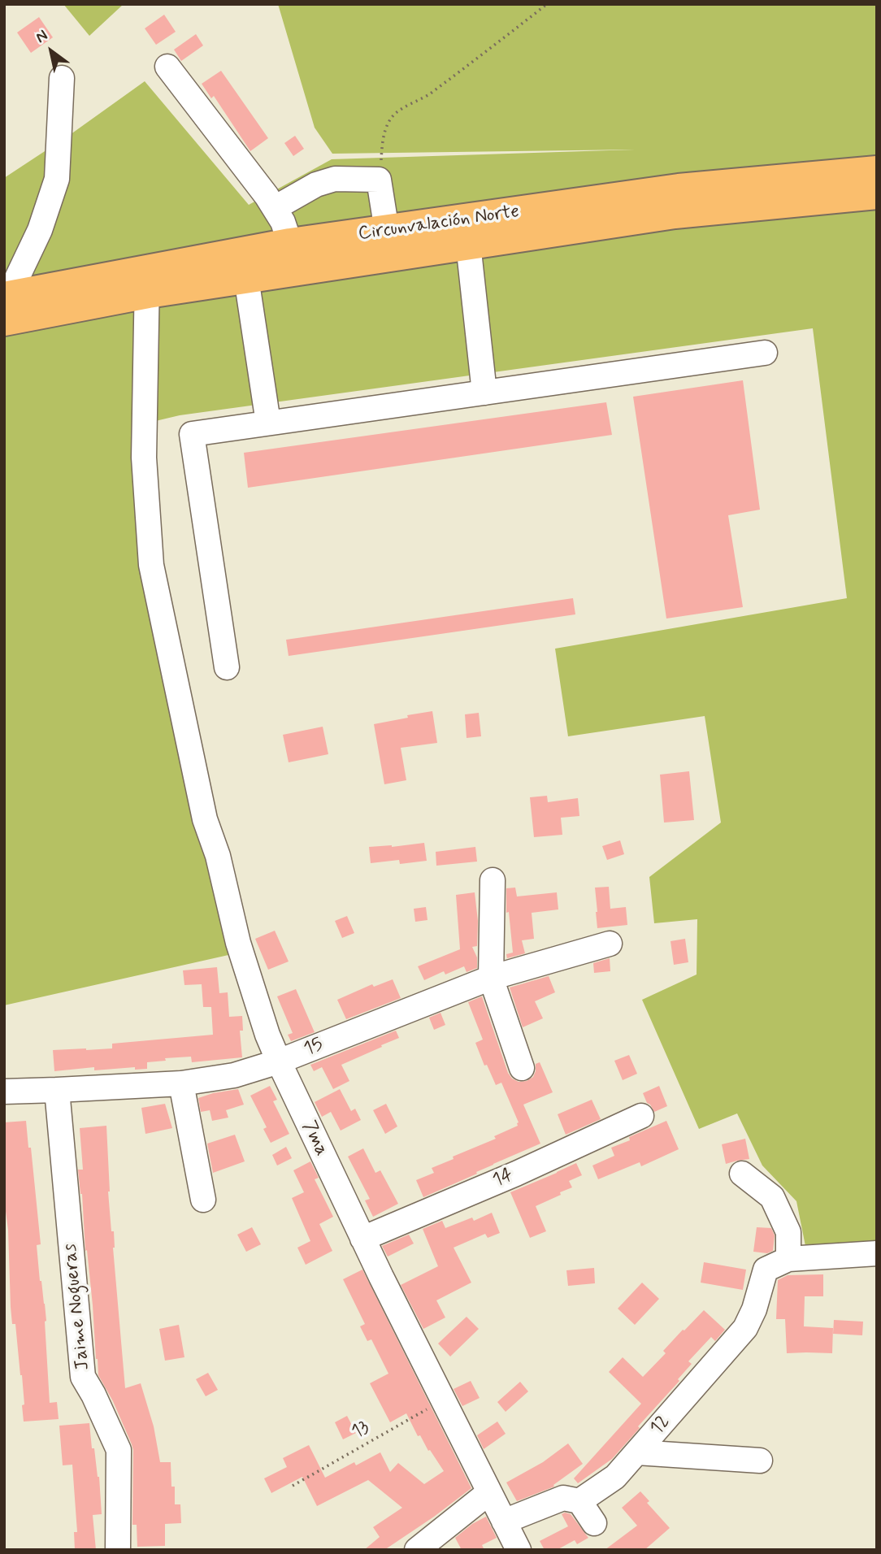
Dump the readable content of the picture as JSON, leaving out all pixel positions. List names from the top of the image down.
{
  "streets": {
    "highway": ["Circunvalación Norte"],
    "street": [
      "15",
      "7ma",
      "14",
      "Jaime Nogueras",
      "12"
    ],
    "path": ["13"]
  },
  "crossings": [
    ["Circunvalación Norte", "7ma"],
    ["15", "7ma"],
    ["15", "Jaime Nogueras"],
    ["7ma", "14"],
    ["7ma", "13"]
  ],
  "north": "top left"
}
